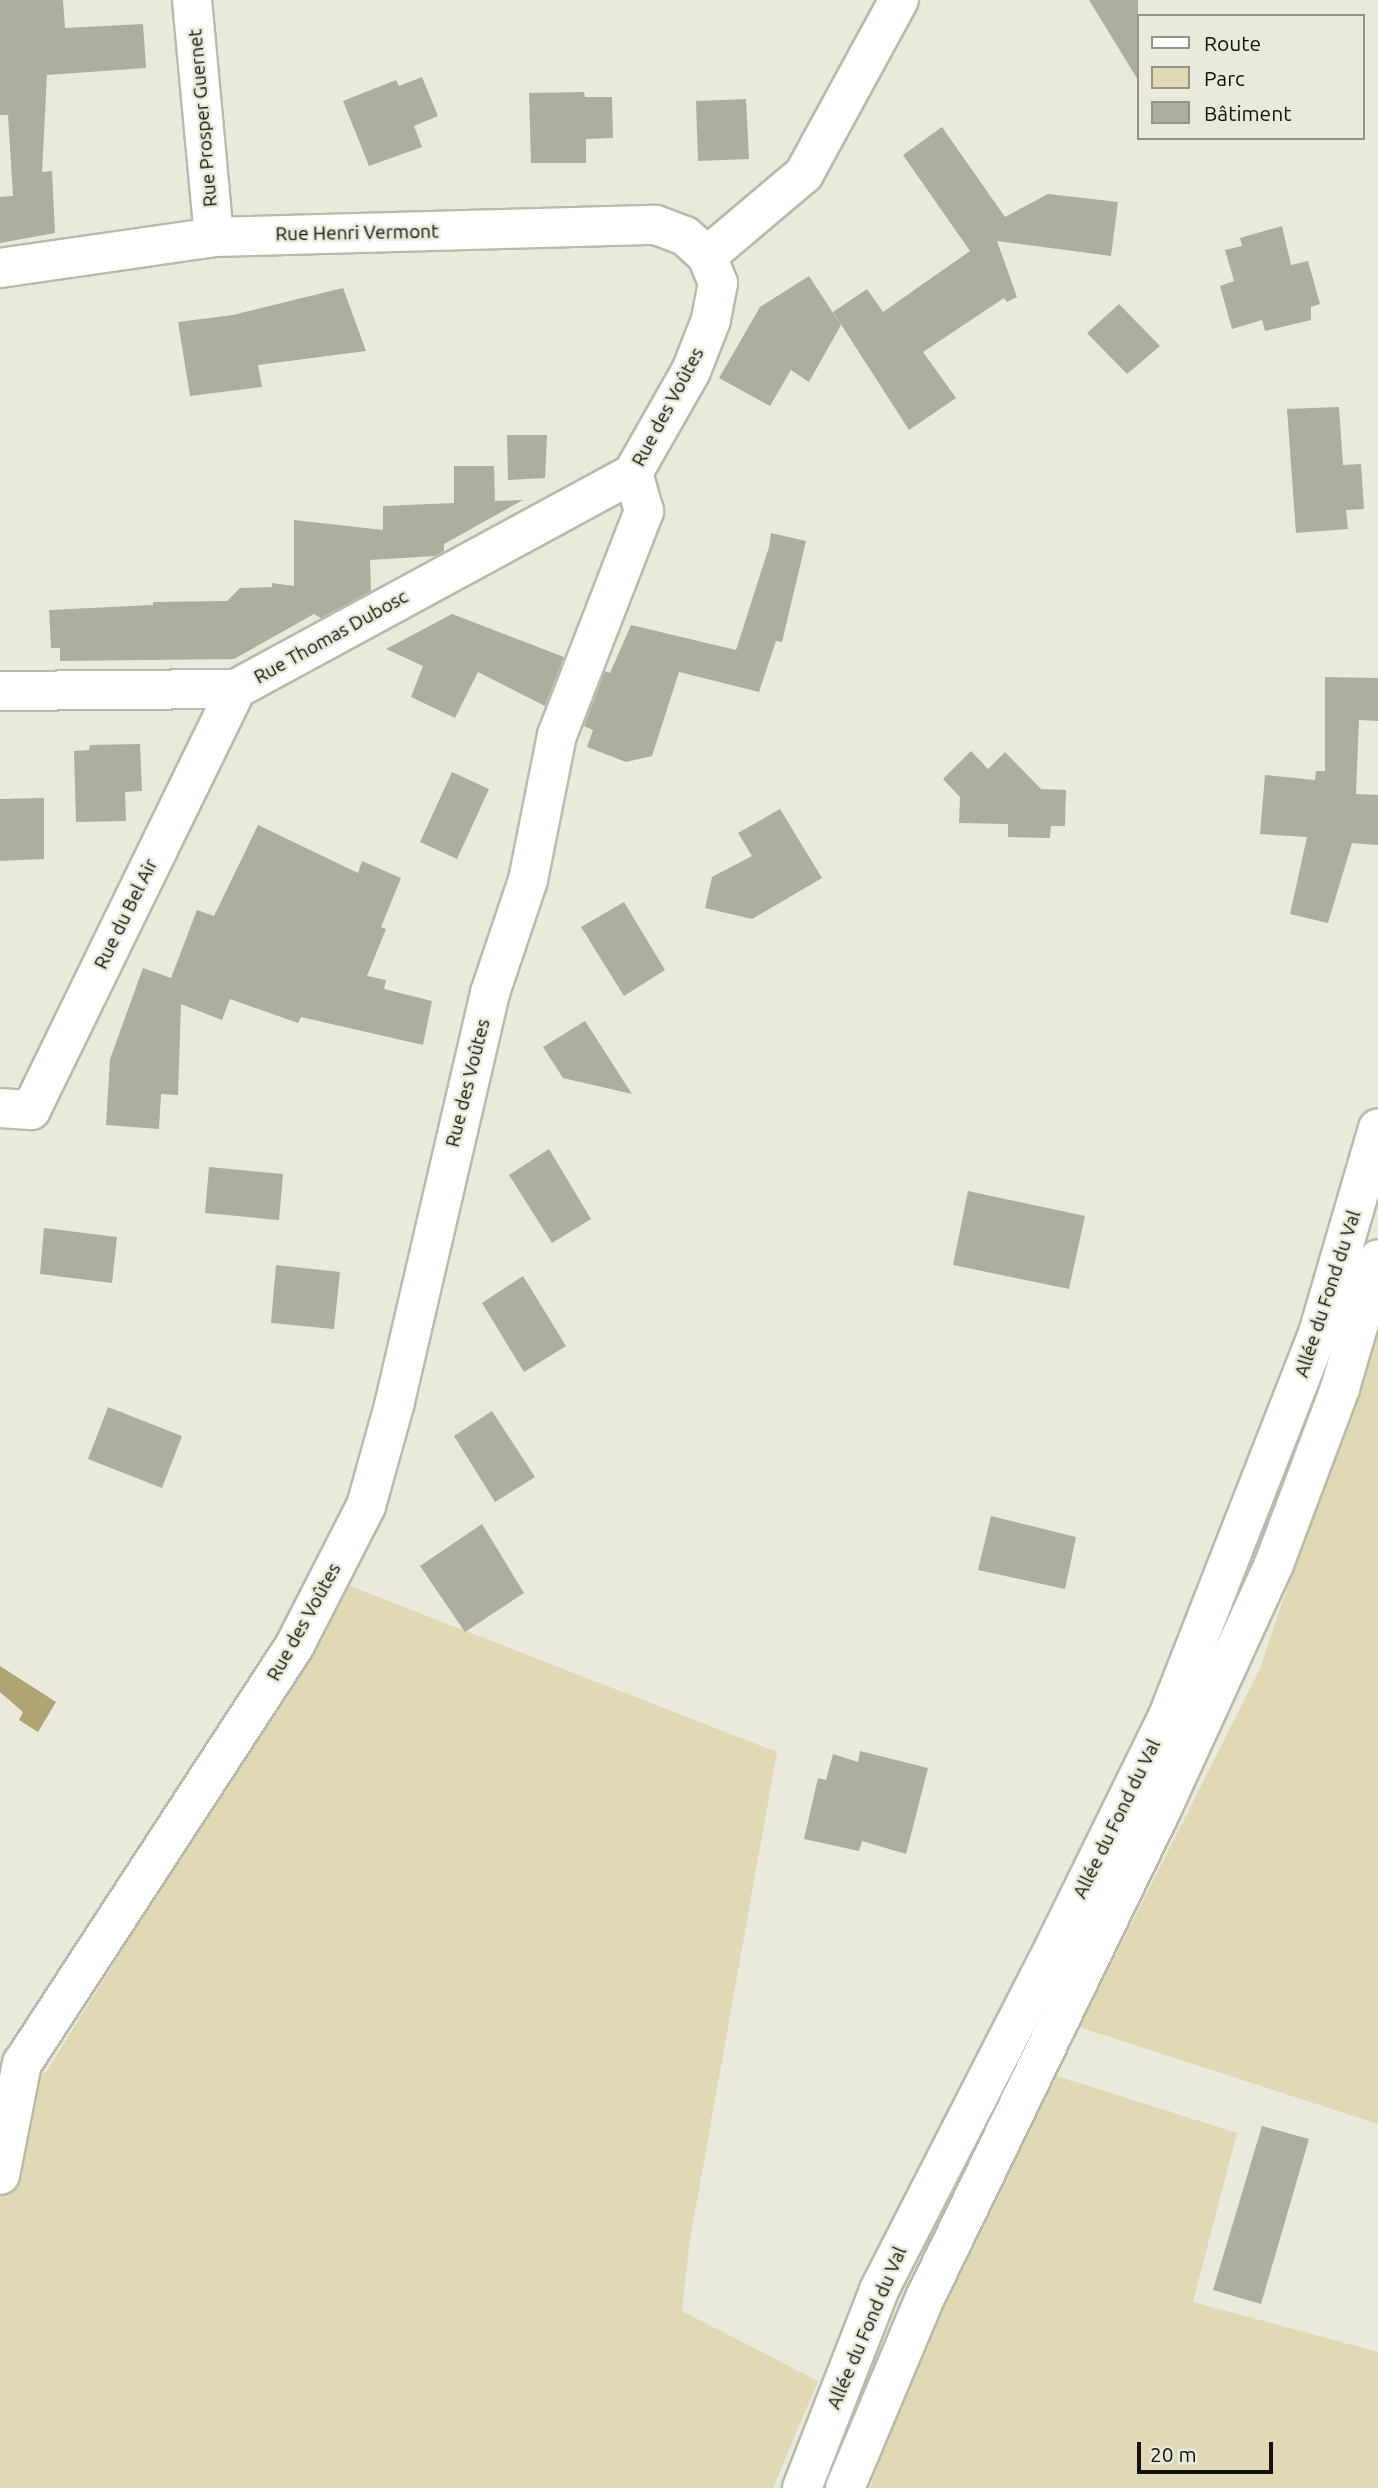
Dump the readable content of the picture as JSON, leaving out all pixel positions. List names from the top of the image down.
{
  "streets": {
    "street": [
      "Rue Prosper Guernet",
      "Rue Henri Vermont",
      "Rue des Voûtes",
      "Rue Thomas Dubosc",
      "Rue du Bel Air",
      "Allée du Fond du Val"
    ]
  },
  "crossings": [
    ["Rue Prosper Guernet", "Rue Henri Vermont"],
    ["Rue Henri Vermont", "Rue des Voûtes"],
    ["Rue des Voûtes", "Rue Thomas Dubosc"],
    ["Rue Thomas Dubosc", "Rue du Bel Air"]
  ],
  "legend": ["Route", "Parc", "Bâtiment"],
  "scale_bar": "20 m"
}
